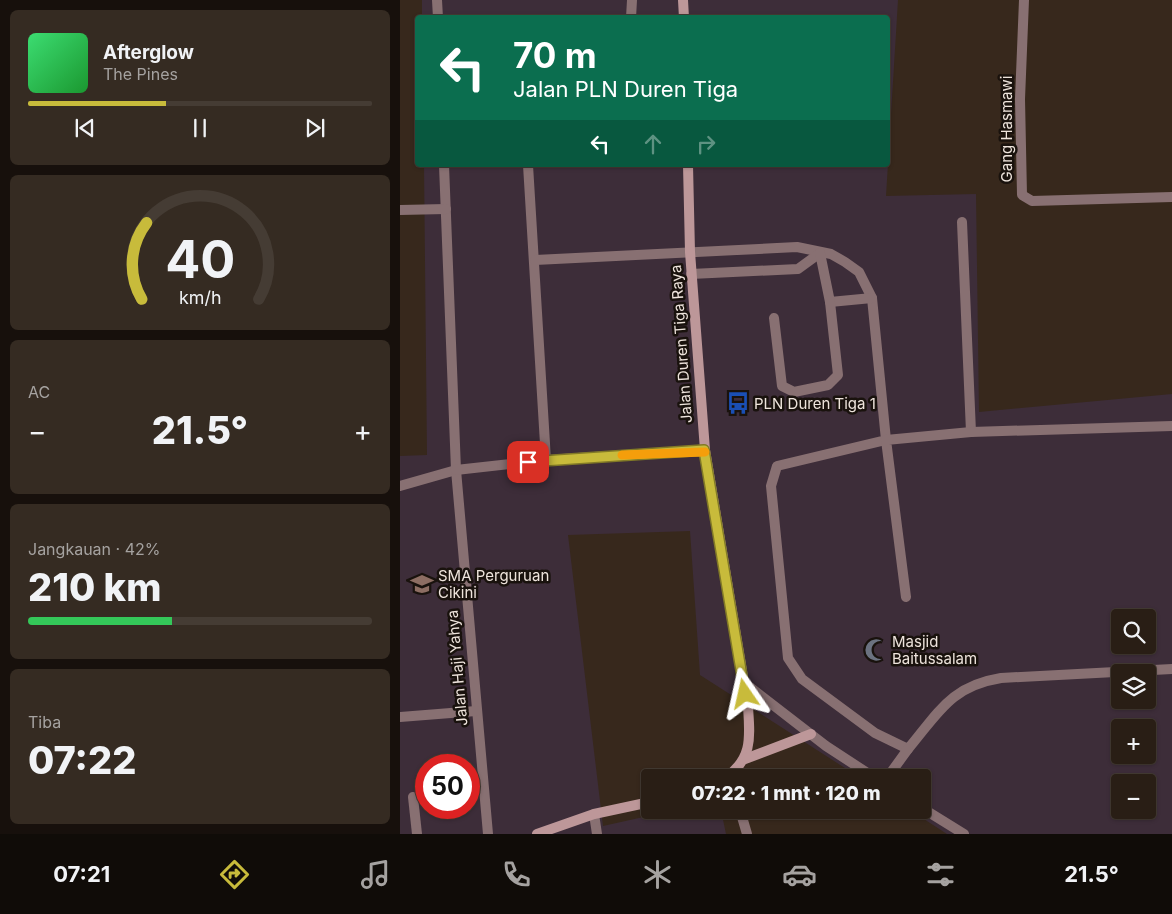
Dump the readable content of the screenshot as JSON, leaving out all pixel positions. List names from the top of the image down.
{
  "streets": {
    "main road": ["Jalan Duren Tiga Raya"],
    "street": ["Gang Hasmawi", "Jalan Haji Yahya"]
  },
  "places": {
    "bus stop": ["PLN Duren Tiga 1"],
    "school or university": ["SMA Perguruan Cikini"],
    "mosque": ["Masjid Baitussalam"]
  },
  "page": {
    "turn": ["70 m", "Jalan PLN Duren Tiga"],
    "song": ["Afterglow", "The Pines"],
    "tile": [
      "AC",
      ["Jangkauan · 42%", "210 km"],
      ["Tiba", "07:22"]
    ],
    "heat": ["−", "21.5°", "+"],
    "map_buttons": ["+", "−"],
    "limit": "50",
    "trip": "07:22 · 1 mnt · 120 m",
    "tabs": ["07:21", "21.5°"],
    "gauge": ["40", "km/h"]
  }
}
